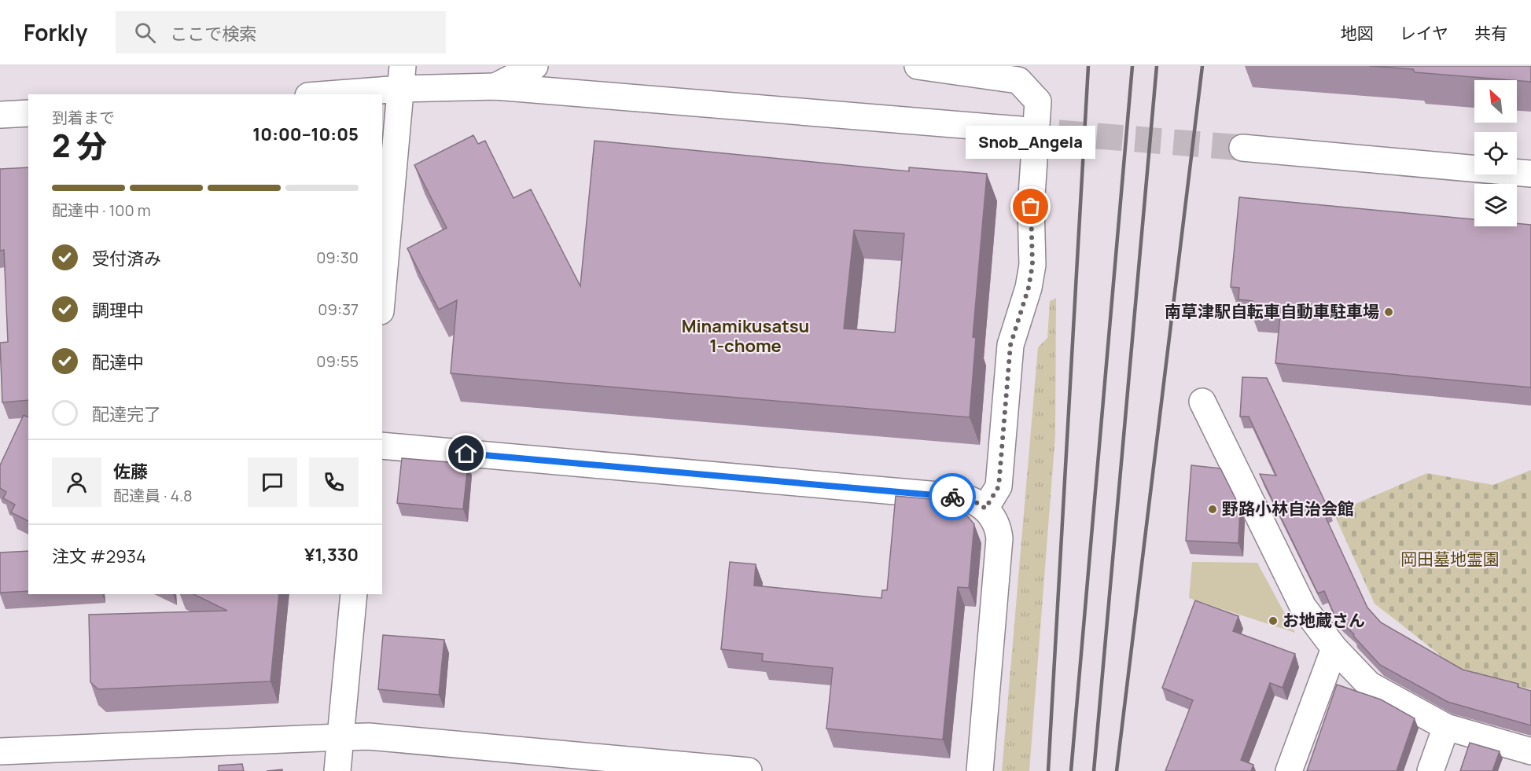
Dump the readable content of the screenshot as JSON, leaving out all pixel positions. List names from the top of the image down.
{
  "districts": ["Minamikusatsu 1-chome"],
  "parks": ["岡田墓地霊園"],
  "places": [
    "Snob_Angela",
    "南草津駅自転車自動車駐車場",
    "野路小林自治会館",
    "お地蔵さん"
  ],
  "north": "top left",
  "page": {
    "header": "Forkly",
    "search": "ここで検索",
    "nav": ["地図", "レイヤ", "共有"],
    "heading": ["2 分", "到着まで", "10:00–10:05"],
    "panel": [
      "佐藤",
      "配達員 · 4.8",
      "注文 #2934",
      "¥1,330"
    ],
    "bubble": "Snob_Angela",
    "bar": "配達中 · 100 m",
    "list": [
      ["受付済み", "09:30"],
      ["調理中", "09:37"],
      ["配達中", "09:55"],
      "配達完了"
    ]
  }
}
